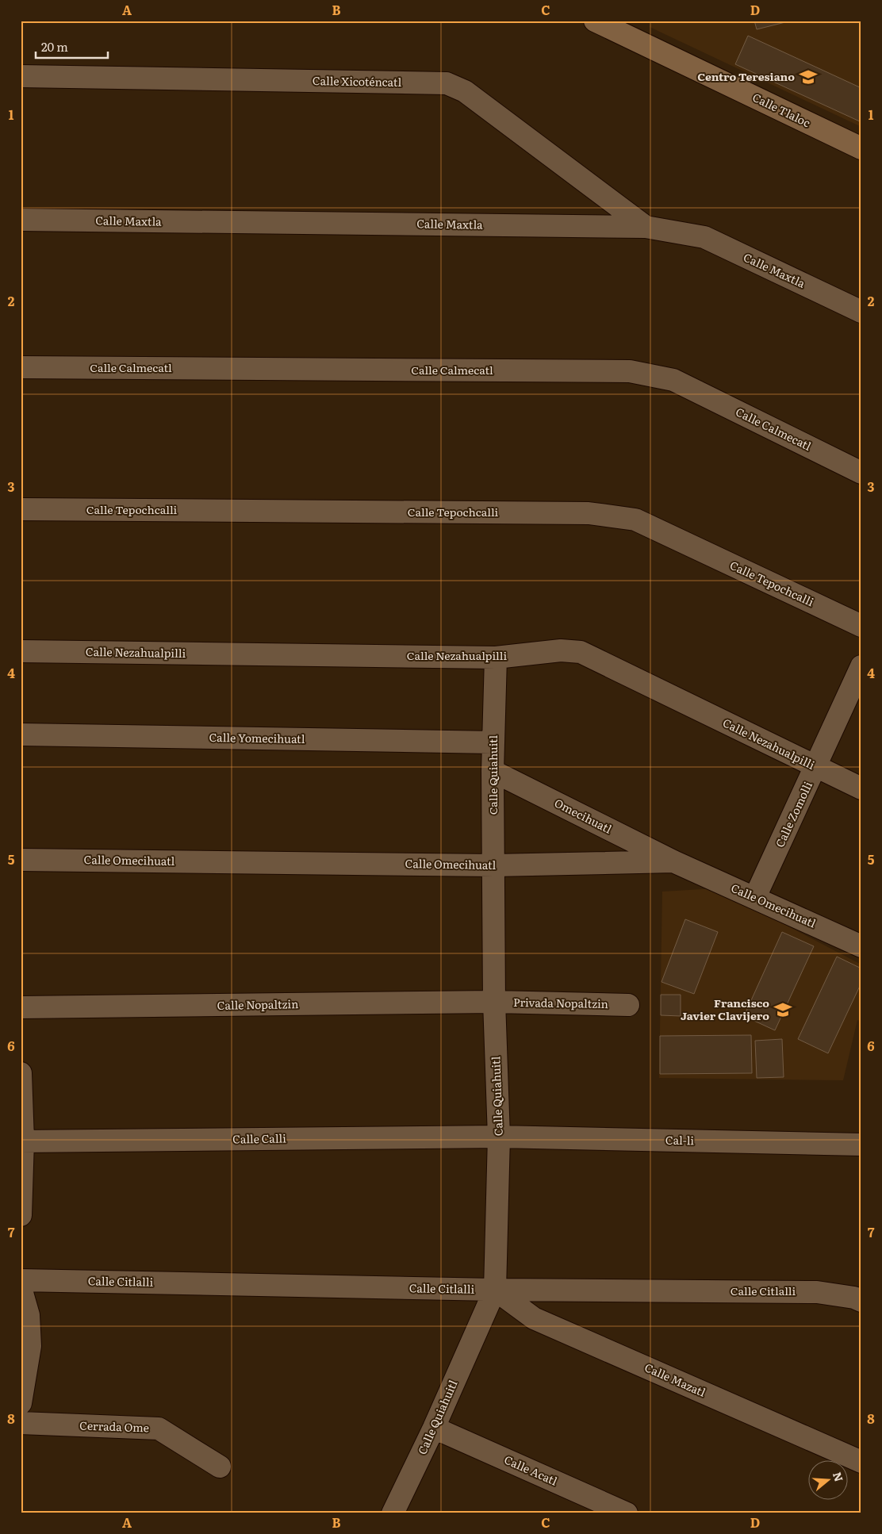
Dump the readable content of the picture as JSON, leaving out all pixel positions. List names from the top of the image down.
{
  "streets": {
    "street": [
      "Calle Xicoténcatl",
      "Calle Tlaloc",
      "Calle Maxtla",
      "Calle Calmecatl",
      "Calle Tepochcalli",
      "Calle Nezahualpilli",
      "Calle Yomecihuatl",
      "Calle Quiahuitl",
      "Calle Zomolli",
      "Omecihuatl",
      "Calle Omecihuatl",
      "Privada Nopaltzin",
      "Calle Nopaltzin",
      "Calle Calli",
      "Cal-li",
      "Calle Citlalli",
      "Calle Mazatl",
      "Cerrada Ome",
      "Calle Acatl"
    ]
  },
  "crossings": [
    ["Calle Xicoténcatl", "Calle Maxtla"],
    ["Calle Nezahualpilli", "Calle Quiahuitl"],
    ["Calle Nezahualpilli", "Calle Zomolli"],
    ["Calle Yomecihuatl", "Calle Quiahuitl"],
    ["Calle Quiahuitl", "Omecihuatl"],
    ["Calle Quiahuitl", "Calle Omecihuatl"],
    ["Calle Quiahuitl", "Privada Nopaltzin"],
    ["Calle Quiahuitl", "Calle Nopaltzin"],
    ["Calle Quiahuitl", "Calle Calli"],
    ["Calle Quiahuitl", "Cal-li"],
    ["Calle Quiahuitl", "Calle Citlalli"],
    ["Calle Quiahuitl", "Calle Mazatl"],
    ["Calle Quiahuitl", "Calle Acatl"],
    ["Calle Zomolli", "Calle Omecihuatl"],
    ["Omecihuatl", "Calle Omecihuatl"],
    ["Privada Nopaltzin", "Calle Nopaltzin"],
    ["Calle Calli", "Cal-li"],
    ["Calle Citlalli", "Calle Mazatl"]
  ],
  "places": {
    "school or university": ["Centro Teresiano", "Francisco Javier Clavijero"]
  },
  "scale_bar": "20 m",
  "north": "right",
  "grid": {
    "columns": [
      "A",
      "B",
      "C",
      "D"
    ],
    "rows": [
      "1",
      "2",
      "3",
      "4",
      "5",
      "6",
      "7",
      "8"
    ]
  }
}
